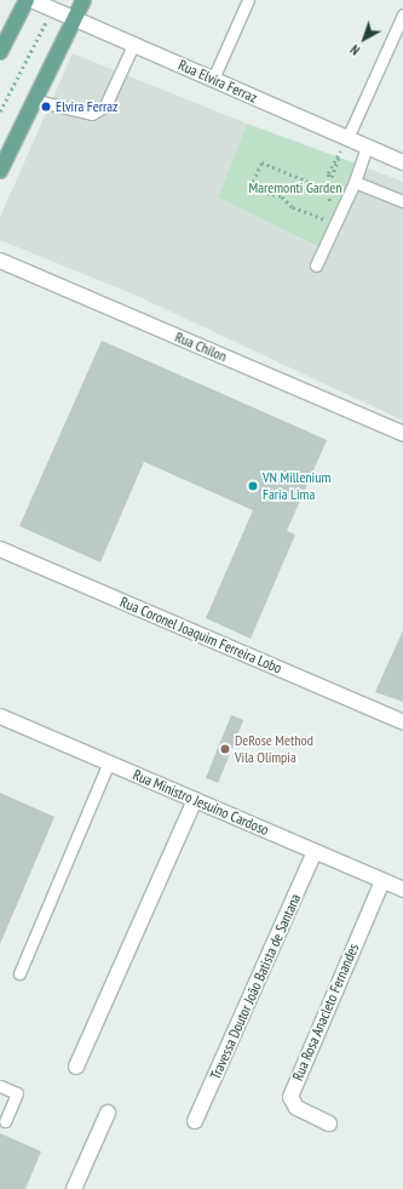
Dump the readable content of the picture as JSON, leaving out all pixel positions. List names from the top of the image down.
{
  "streets": {
    "street": [
      "Rua Elvira Ferraz",
      "Rua Chilon",
      "Rua Coronel Joaquim Ferreira Lobo",
      "Rua Ministro Jesuíno Cardoso",
      "Travessa Doutor João Batista de Santana",
      "Rua Rosa Anacleto Fernandes"
    ]
  },
  "crossings": [
    ["Rua Ministro Jesuíno Cardoso", "Travessa Doutor João Batista de Santana"],
    ["Rua Ministro Jesuíno Cardoso", "Rua Rosa Anacleto Fernandes"]
  ],
  "parks": ["Maremonti Garden"],
  "places": ["Elvira Ferraz", "VN Millenium Faria Lima", "DeRose Method Vila Olímpia"],
  "north": "bottom left"
}
